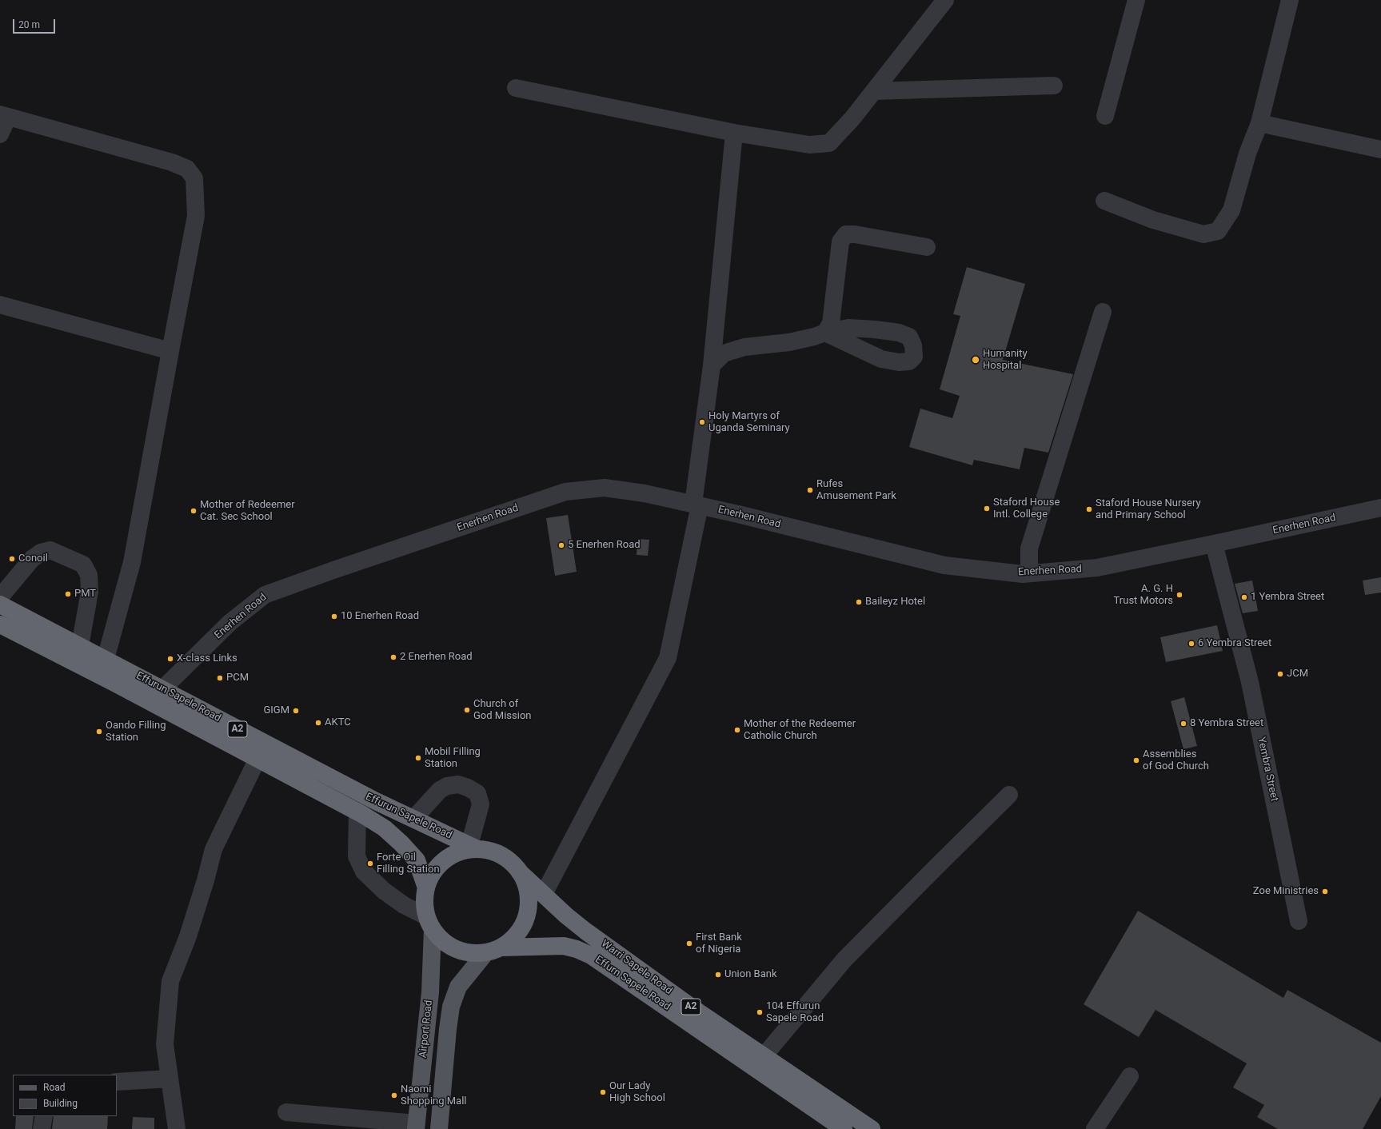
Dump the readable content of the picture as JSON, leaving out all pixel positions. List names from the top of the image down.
{
  "streets": {
    "highway": [
      "Effurun Sapele Road",
      "A2",
      "Warri Sapele Road",
      "Effurn Sapele Road"
    ],
    "main road": ["Airport Road"],
    "street": ["Enerhen Road", "Yembra Street"]
  },
  "crossings": [
    ["Enerhen Road", "Effurun Sapele Road"],
    ["Enerhen Road", "Yembra Street"],
    ["Effurun Sapele Road", "A2"],
    ["Effurun Sapele Road", "Warri Sapele Road"],
    ["Effurun Sapele Road", "Effurn Sapele Road"],
    ["Effurun Sapele Road", "Airport Road"],
    ["A2", "Warri Sapele Road"],
    ["A2", "Effurn Sapele Road"],
    ["A2", "Airport Road"],
    ["Warri Sapele Road", "Effurn Sapele Road"],
    ["Warri Sapele Road", "Airport Road"],
    ["Effurn Sapele Road", "Airport Road"]
  ],
  "places": [
    "Humanity Hospital",
    "Holy Martyrs of Uganda Seminary",
    "Rufes Amusement Park",
    "Staford House Intl. College",
    "Staford House Nursery and Primary School",
    "Mother of Redeemer Cat. Sec School",
    "5 Enerhen Road",
    "Conoil",
    "PMT",
    "A. G. H Trust Motors",
    "1 Yembra Street",
    "Baileyz Hotel",
    "10 Enerhen Road",
    "6 Yembra Street",
    "2 Enerhen Road",
    "X-class Links",
    "JCM",
    "PCM",
    "Church of God Mission",
    "GIGM",
    "AKTC",
    "8 Yembra Street",
    "Mother of the Redeemer Catholic Church",
    "Oando Filling Station",
    "Mobil Filling Station",
    "Assemblies of God Church",
    "Forte Oil Filling Station",
    "Zoe Ministries",
    "First Bank of Nigeria",
    "Union Bank",
    "104 Effurun Sapele Road",
    "Our Lady High School",
    "Naomi Shopping Mall"
  ],
  "legend": ["Road", "Building"],
  "scale_bar": "20 m"
}
